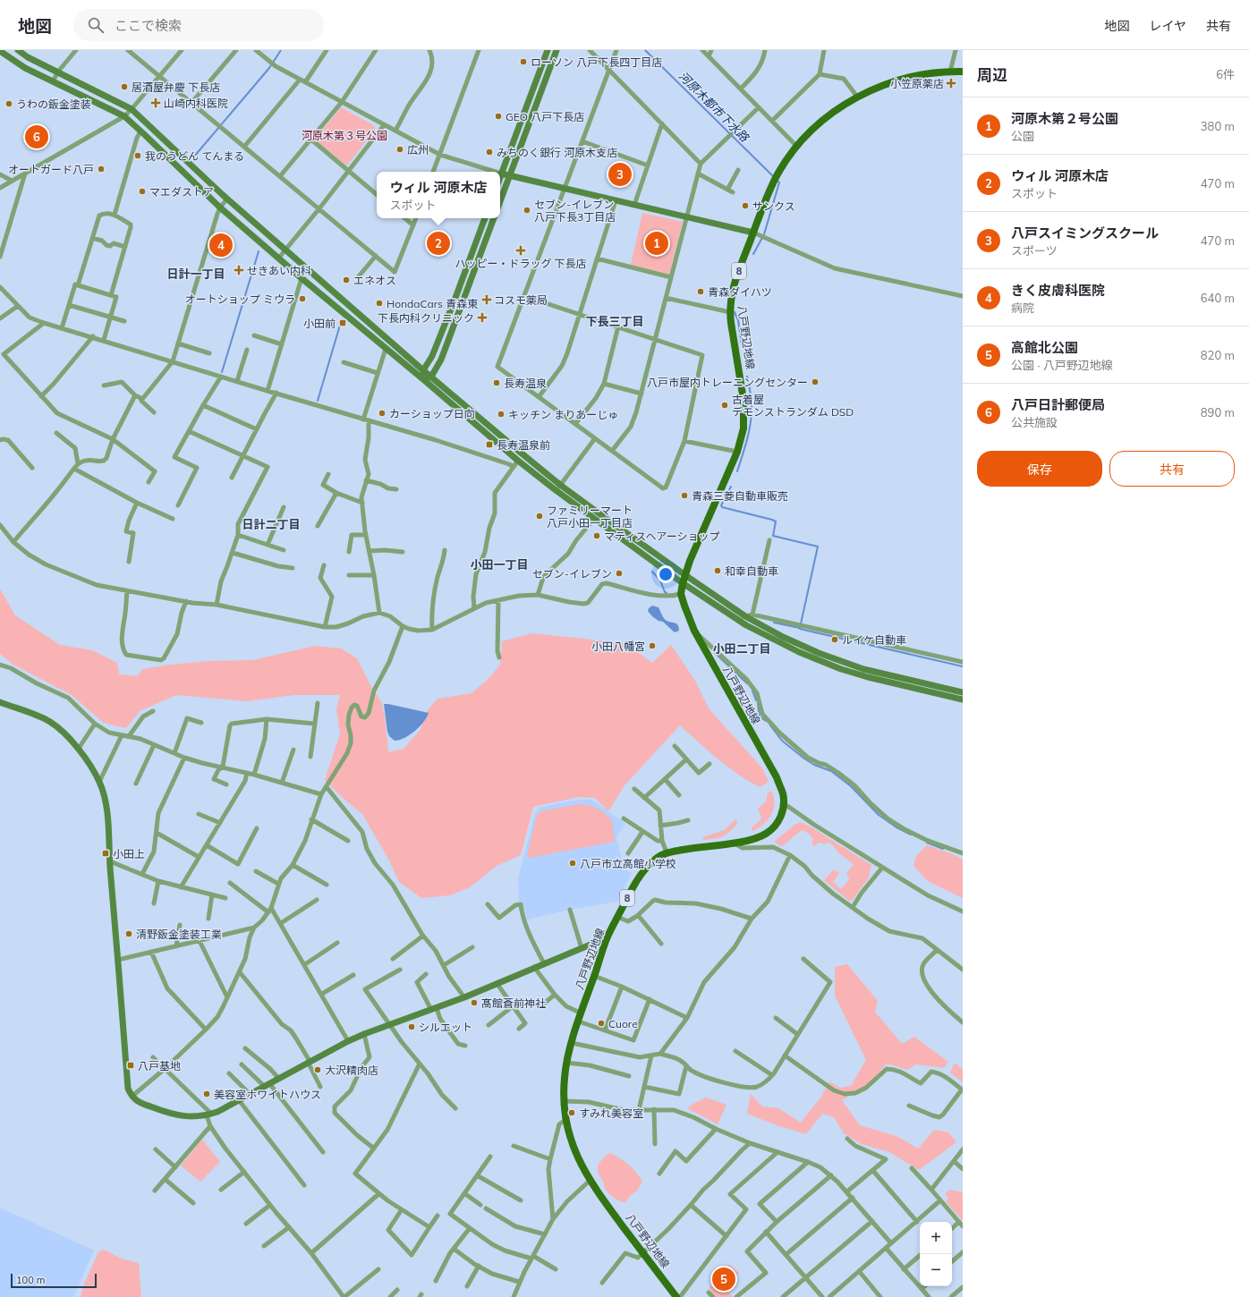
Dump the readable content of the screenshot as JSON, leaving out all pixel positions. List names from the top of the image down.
{
  "streets": {
    "main road": ["8", "八戸野辺地線"]
  },
  "districts": [
    "日計一丁目",
    "下長三丁目",
    "日計二丁目",
    "小田一丁目",
    "小田二丁目"
  ],
  "water": ["河原木都市下水路"],
  "parks": ["河原木第３号公園"],
  "places": {
    "other": [
      "ローソン 八戸下長四丁目店",
      "居酒屋弁慶 下長店",
      "うわの鈑金塗装",
      "GEO 八戸下長店",
      "広州",
      "みちのく銀行 河原木支店",
      "我のうどん てんまる",
      "オートガード八戸",
      "マエダストア",
      "サンクス",
      "セブン-イレブン 八戸下長3丁目店",
      "エネオス",
      "青森ダイハツ",
      "オートショップ ミウラ",
      "HondaCars 青森東",
      "八戸市屋内トレーニングセンター",
      "長寿温泉",
      "古着屋 デモンストランダム DSD",
      "カーショップ日向",
      "キッチン まりあーじゅ",
      "青森三菱自動車販売",
      "ファミリーマート 八戸小田一丁目店",
      "マティスヘアーショップ",
      "和幸自動車",
      "セブン-イレブン",
      "ルイケ自動車",
      "小田八幡宮",
      "八戸市立高館小学校",
      "清野鈑金塗装工業",
      "髙館蒼前神社",
      "Cuore",
      "シルエット",
      "大沢精肉店",
      "美容室ホワイトハウス",
      "すみれ美容室"
    ],
    "health": [
      "小笠原薬店",
      "山崎内科医院",
      "ハッピー・ドラッグ 下長店",
      "せきあい内科",
      "コスモ薬局",
      "下長内科クリニック"
    ],
    "transit": [
      "小田前",
      "長寿温泉前",
      "小田上",
      "八戸基地"
    ]
  },
  "scale_bar": "100 m",
  "page": {
    "header": "地図",
    "search": "ここで検索",
    "nav": ["地図", "レイヤ", "共有"],
    "heading": ["周辺", "6件"],
    "list": [
      {
        "mark": "1",
        "name": "河原木第２号公園",
        "note": "公園",
        "value": "380 m"
      },
      {
        "mark": "2",
        "name": "ウィル 河原木店",
        "note": "スポット",
        "value": "470 m"
      },
      {
        "mark": "3",
        "name": "八戸スイミングスクール",
        "note": "スポーツ",
        "value": "470 m"
      },
      {
        "mark": "4",
        "name": "きく皮膚科医院",
        "note": "病院",
        "value": "640 m"
      },
      {
        "mark": "5",
        "name": "高館北公園",
        "note": "公園 · 八戸野辺地線",
        "value": "820 m"
      },
      {
        "mark": "6",
        "name": "八戸日計郵便局",
        "note": "公共施設",
        "value": "890 m"
      }
    ],
    "pins": [
      "6",
      "3",
      "1",
      "2",
      "4",
      "5"
    ],
    "popup": ["ウィル 河原木店", "スポット"],
    "buttons": ["保存", "共有"],
    "map_buttons": ["+", "−"],
    "scale": "100 m"
  }
}
